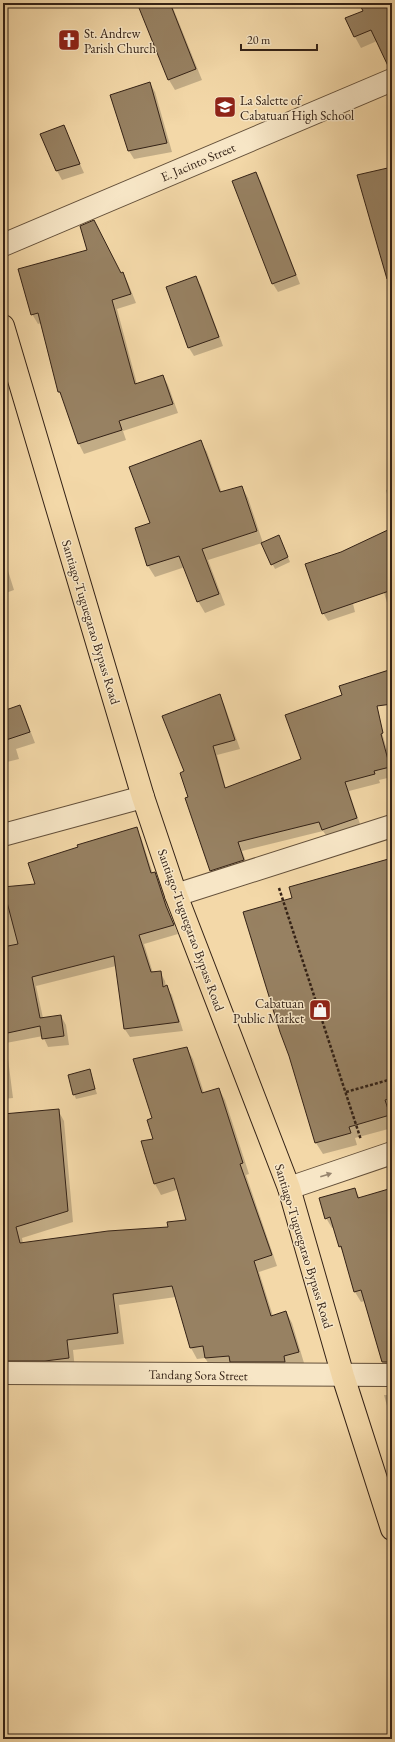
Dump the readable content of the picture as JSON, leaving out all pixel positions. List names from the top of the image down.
{
  "streets": {
    "highway": ["Santiago-Tuguegarao Bypass Road"],
    "street": ["E. Jacinto Street", "Tandang Sora Street"]
  },
  "crossings": [
    ["Santiago-Tuguegarao Bypass Road", "Tandang Sora Street"]
  ],
  "places": {
    "church": ["St. Andrew Parish Church"],
    "school or university": ["La Salette of Cabatuan High School"],
    "shop": ["Cabatuan Public Market"]
  },
  "scale_bar": "20 m"
}
